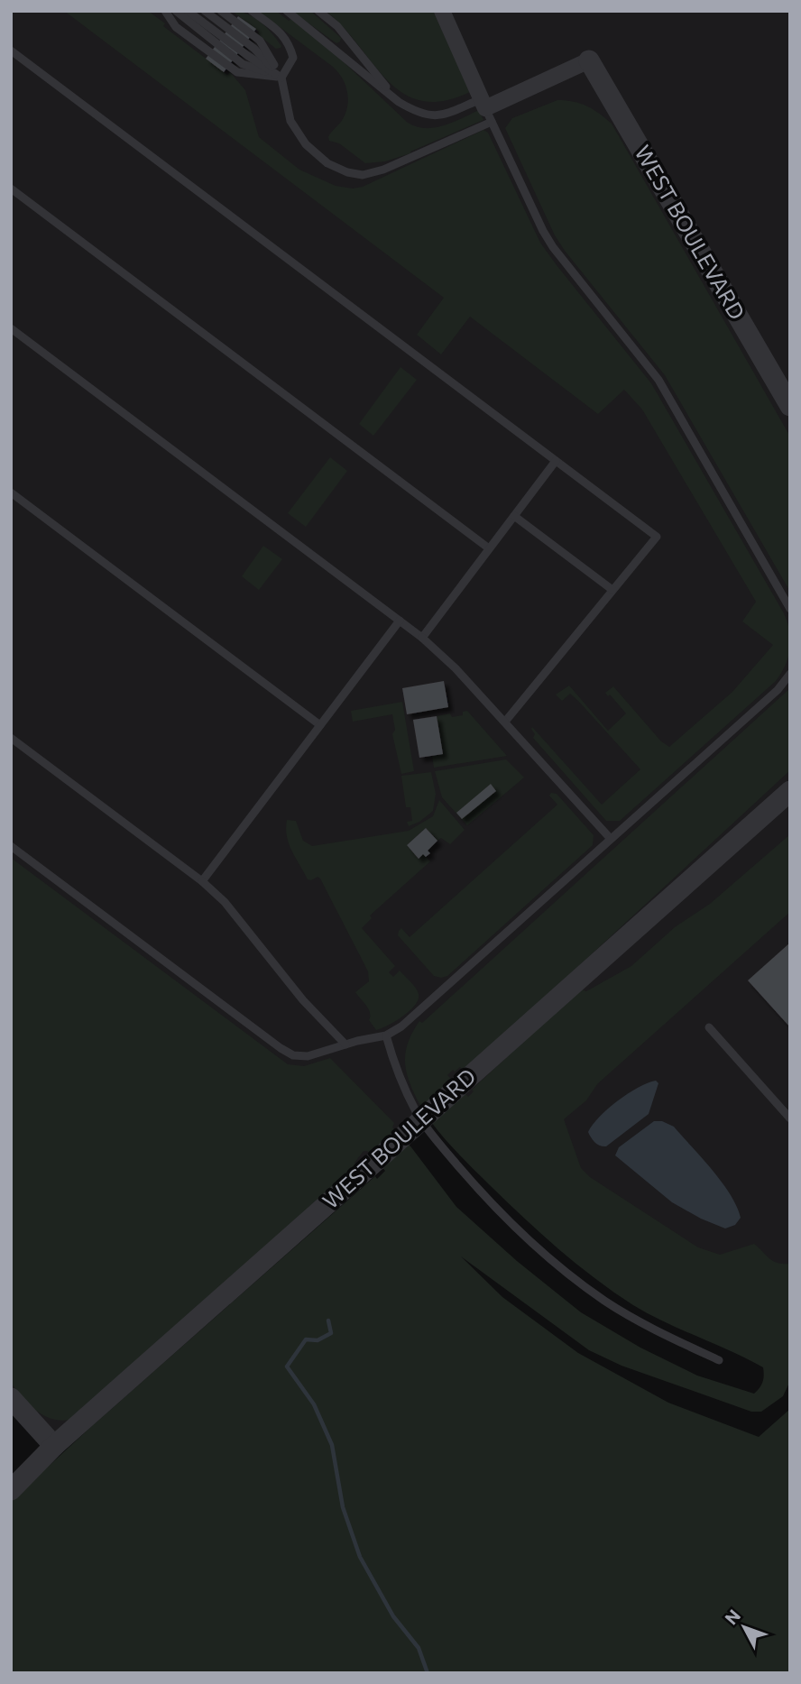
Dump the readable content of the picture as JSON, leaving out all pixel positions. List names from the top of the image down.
{
  "streets": {
    "street": ["WEST BOULEVARD"]
  },
  "north": "top left"
}
